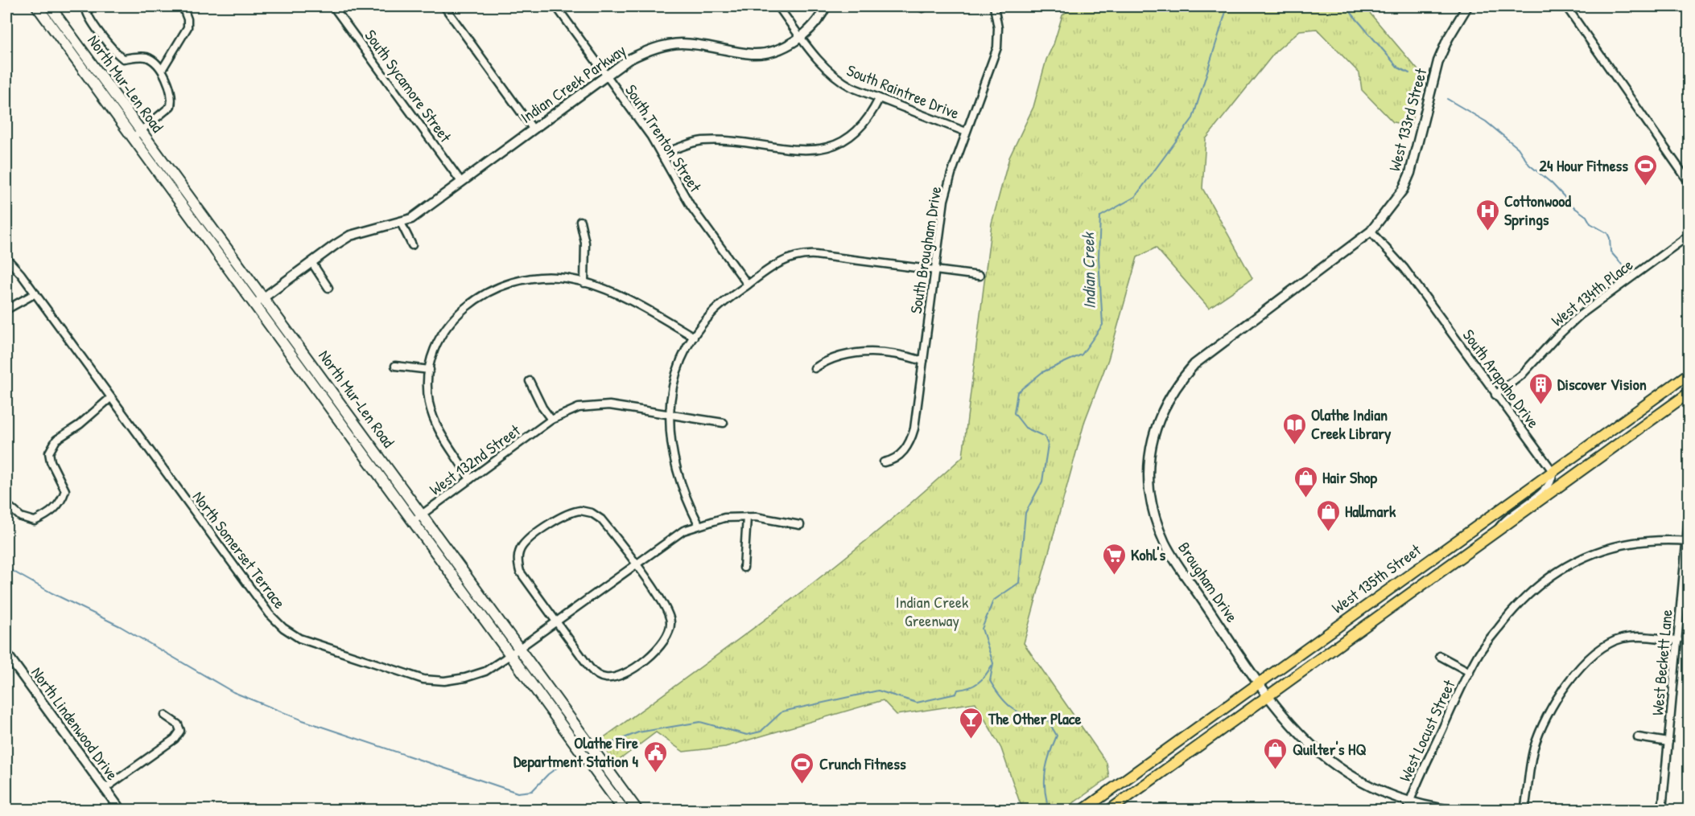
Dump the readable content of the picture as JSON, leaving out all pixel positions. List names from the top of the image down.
{
  "streets": {
    "main road": ["North Mur-Len Road", "West 135th Street"],
    "street": [
      "Indian Creek Parkway",
      "South Sycamore Street",
      "South Raintree Drive",
      "West 133rd Street",
      "South Trenton Street",
      "South Brougham Drive",
      "West 134th Place",
      "South Arapaho Drive",
      "West 132nd Street",
      "North Somerset Terrace",
      "Brougham Drive",
      "West Beckett Lane",
      "North Lindenwood Drive",
      "West Locust Street"
    ]
  },
  "crossings": [
    ["North Mur-Len Road", "Indian Creek Parkway"],
    ["North Mur-Len Road", "West 132nd Street"],
    ["North Mur-Len Road", "North Somerset Terrace"],
    ["Indian Creek Parkway", "South Sycamore Street"],
    ["Indian Creek Parkway", "South Raintree Drive"],
    ["Indian Creek Parkway", "South Trenton Street"],
    ["South Raintree Drive", "South Brougham Drive"],
    ["West 133rd Street", "South Arapaho Drive"],
    ["West 133rd Street", "Brougham Drive"],
    ["West 134th Place", "South Arapaho Drive"],
    ["South Arapaho Drive", "West 135th Street"],
    ["West 135th Street", "Brougham Drive"],
    ["Brougham Drive", "West Locust Street"],
    ["West Beckett Lane", "West Locust Street"]
  ],
  "water": ["Indian Creek"],
  "parks": ["Indian Creek Greenway"],
  "places": {
    "sports": ["24 Hour Fitness", "Crunch Fitness"],
    "hospital": ["Cottonwood Springs"],
    "building": ["Discover Vision"],
    "library": ["Olathe Indian Creek Library"],
    "shop": ["Hair Shop", "Hallmark", "Quilter's HQ"],
    "supermarket": ["Kohl's"],
    "bar": ["The Other Place"],
    "public building": ["Olathe Fire Department Station 4"]
  }
}
